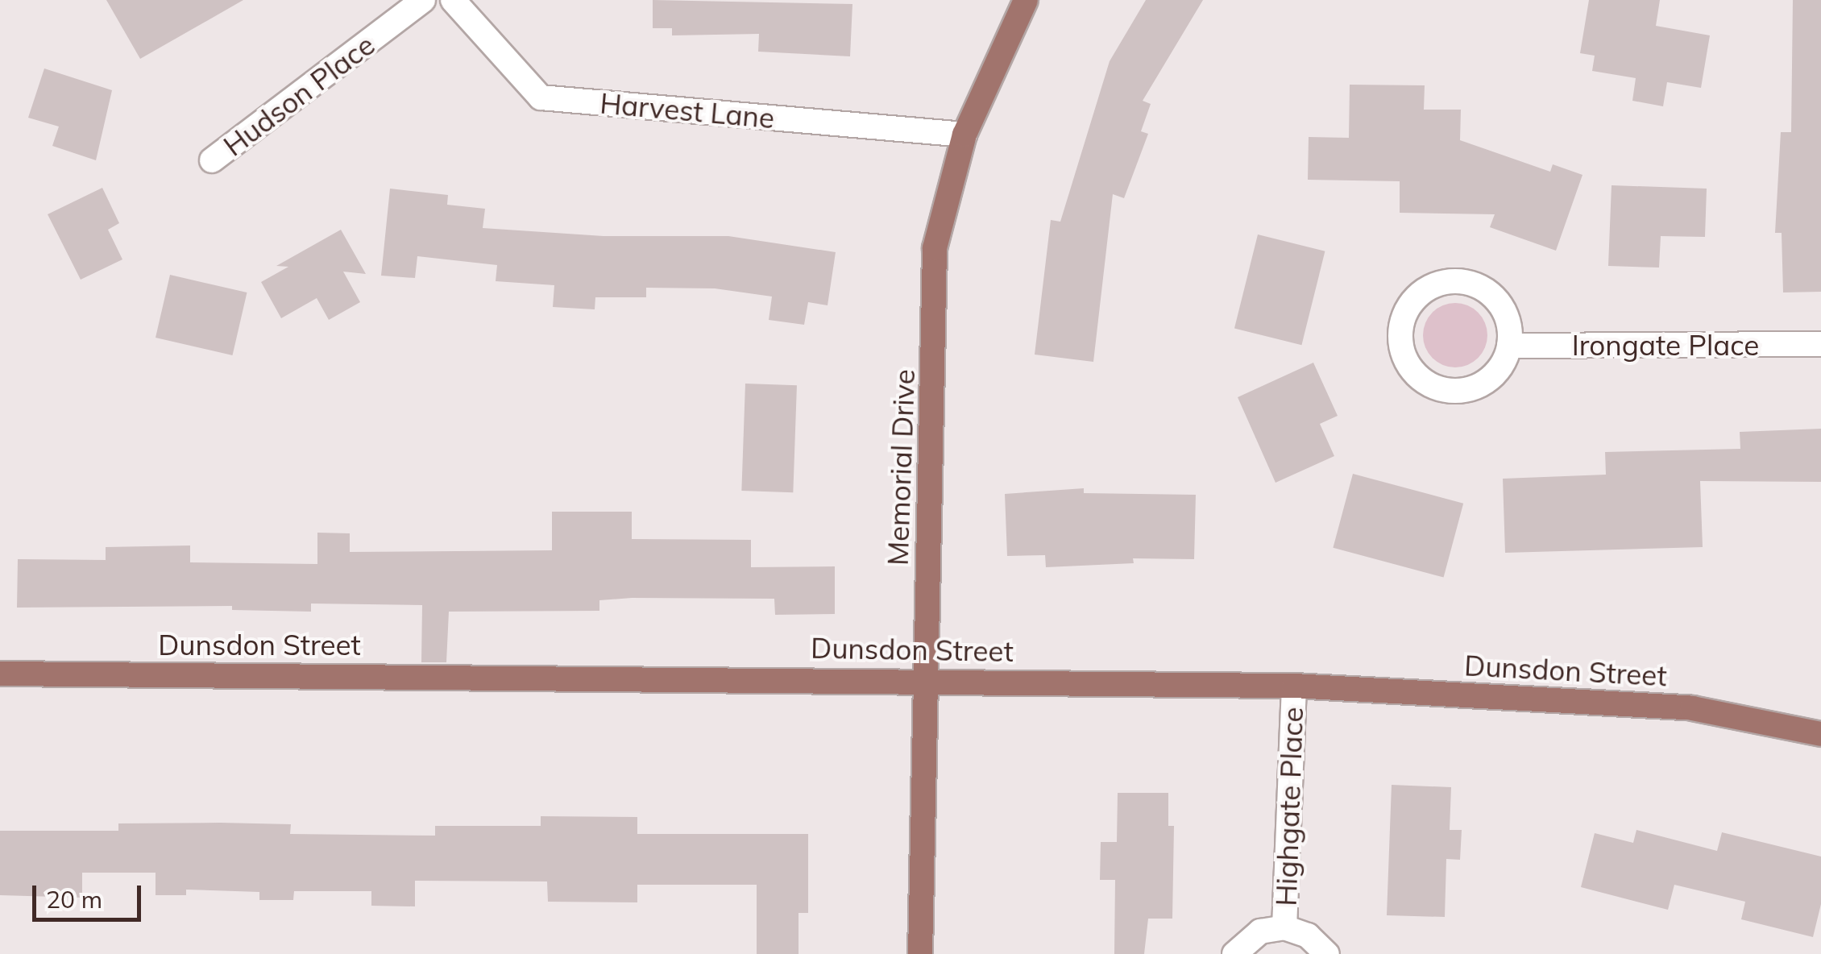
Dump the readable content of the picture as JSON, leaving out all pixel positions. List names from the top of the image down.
{
  "streets": {
    "main road": ["Memorial Drive", "Dunsdon Street"],
    "street": [
      "Hudson Place",
      "Harvest Lane",
      "Irongate Place",
      "Highgate Place"
    ]
  },
  "crossings": [
    ["Harvest Lane", "Memorial Drive"],
    ["Memorial Drive", "Dunsdon Street"],
    ["Dunsdon Street", "Highgate Place"]
  ],
  "scale_bar": "20 m"
}
